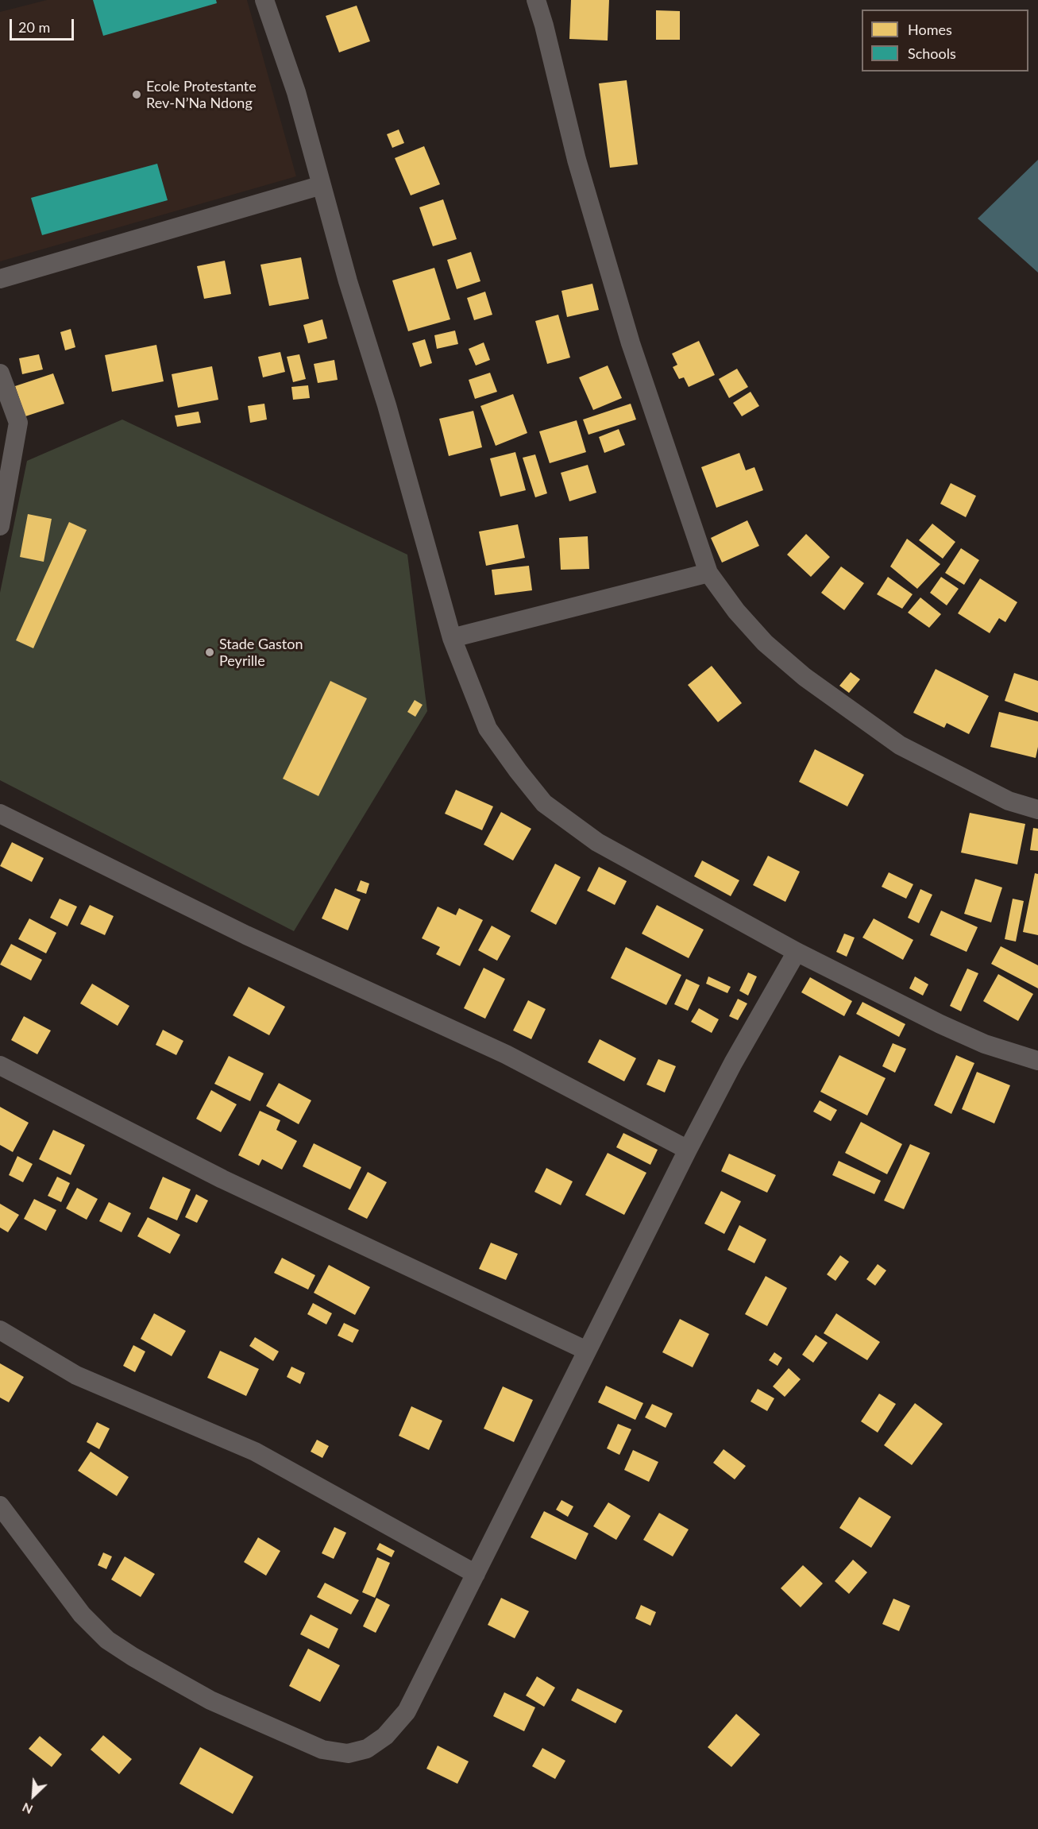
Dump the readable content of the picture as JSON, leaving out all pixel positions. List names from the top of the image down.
{
  "places": ["Ecole Protestante Rev-N’Na Ndong", "Stade Gaston Peyrille"],
  "legend": ["Homes", "Schools"],
  "scale_bar": "20 m",
  "north": "bottom left"
}
